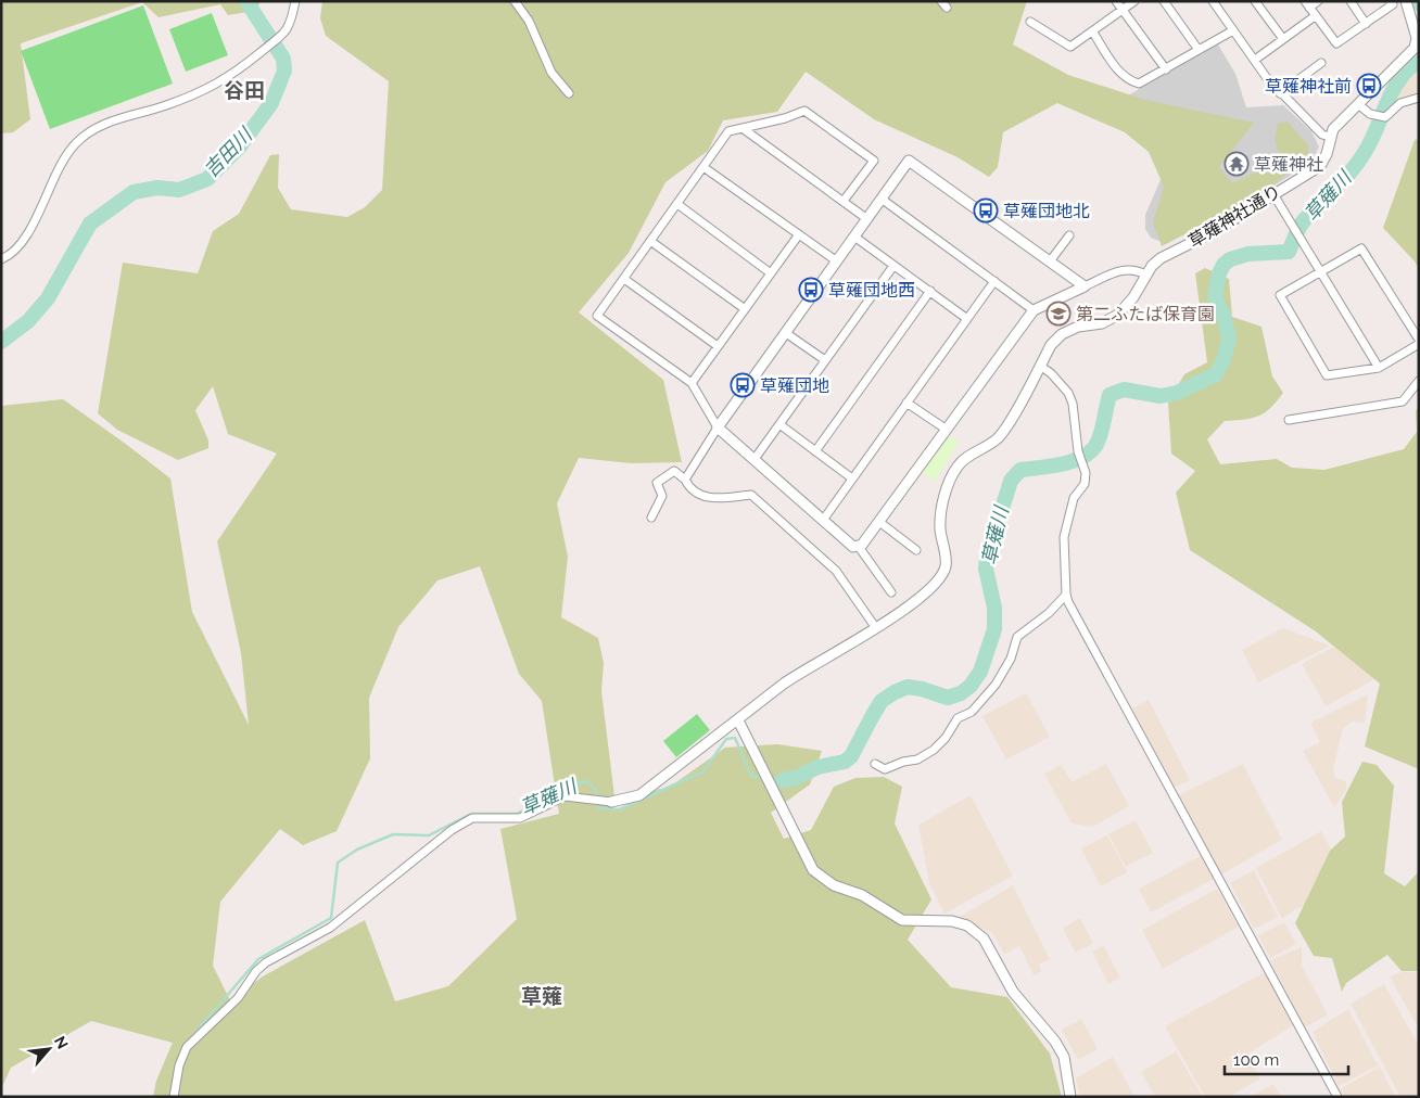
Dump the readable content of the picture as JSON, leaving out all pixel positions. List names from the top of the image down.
{
  "streets": {
    "street": ["草薙神社通り"]
  },
  "districts": ["谷田", "草薙"],
  "water": ["吉田川", "草薙川"],
  "places": {
    "bus stop": [
      "草薙神社前",
      "草薙団地北",
      "草薙団地西",
      "草薙団地"
    ],
    "temple": ["草薙神社"],
    "school or university": ["第二ふたば保育園"]
  },
  "scale_bar": "100 m",
  "north": "top right"
}
